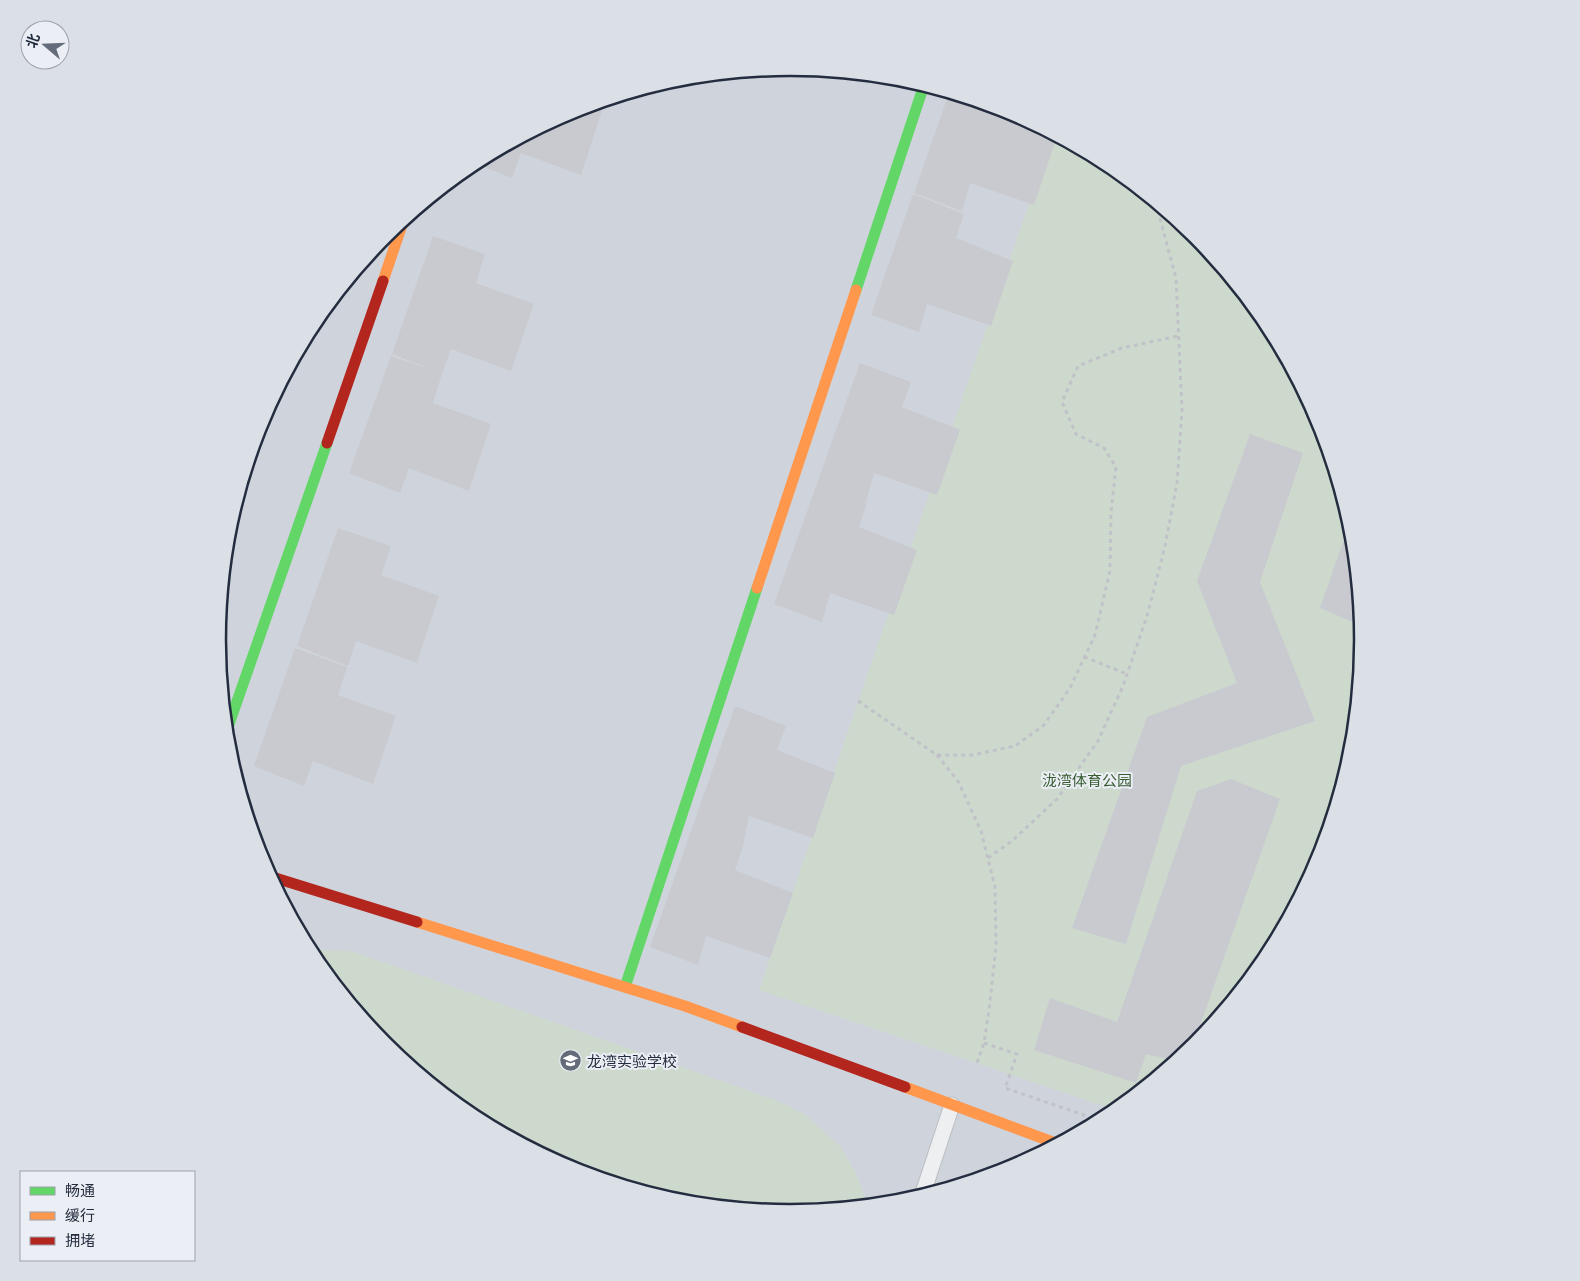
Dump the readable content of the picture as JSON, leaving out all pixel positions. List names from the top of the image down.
{
  "parks": ["泷湾体育公园"],
  "places": {
    "school or university": ["龙湾实验学校"]
  },
  "legend": ["畅通", "缓行", "拥堵"],
  "north": "left"
}
